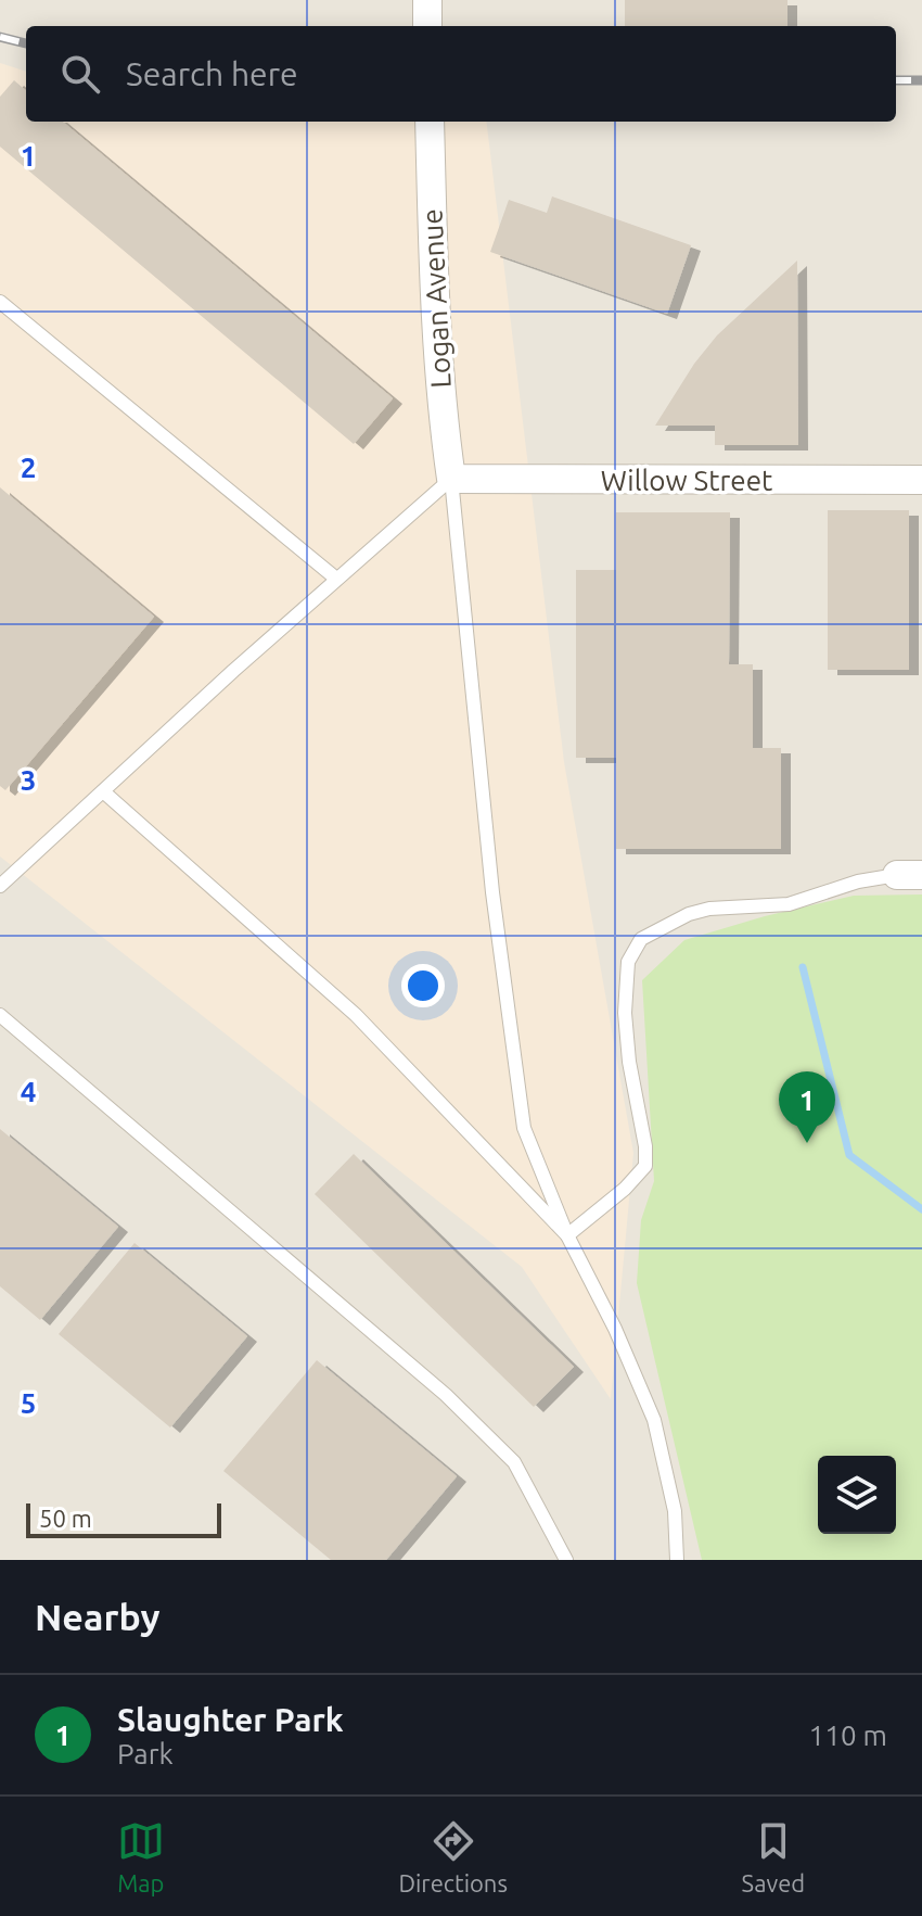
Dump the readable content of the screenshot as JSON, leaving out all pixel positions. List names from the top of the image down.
{
  "streets": {
    "street": ["Logan Avenue", "Willow Street"]
  },
  "crossings": [
    ["Logan Avenue", "Willow Street"]
  ],
  "scale_bar": "50 m",
  "page": {
    "search": "Search here",
    "pins": "1",
    "scale": "50 m",
    "heading": "Nearby",
    "list": [
      {
        "mark": "1",
        "name": "Slaughter Park",
        "note": "Park",
        "value": "110 m"
      }
    ],
    "nav": ["Map", "Directions", "Saved"]
  },
  "grid": {
    "rows": [
      "1",
      "2",
      "3",
      "4",
      "5"
    ]
  }
}
